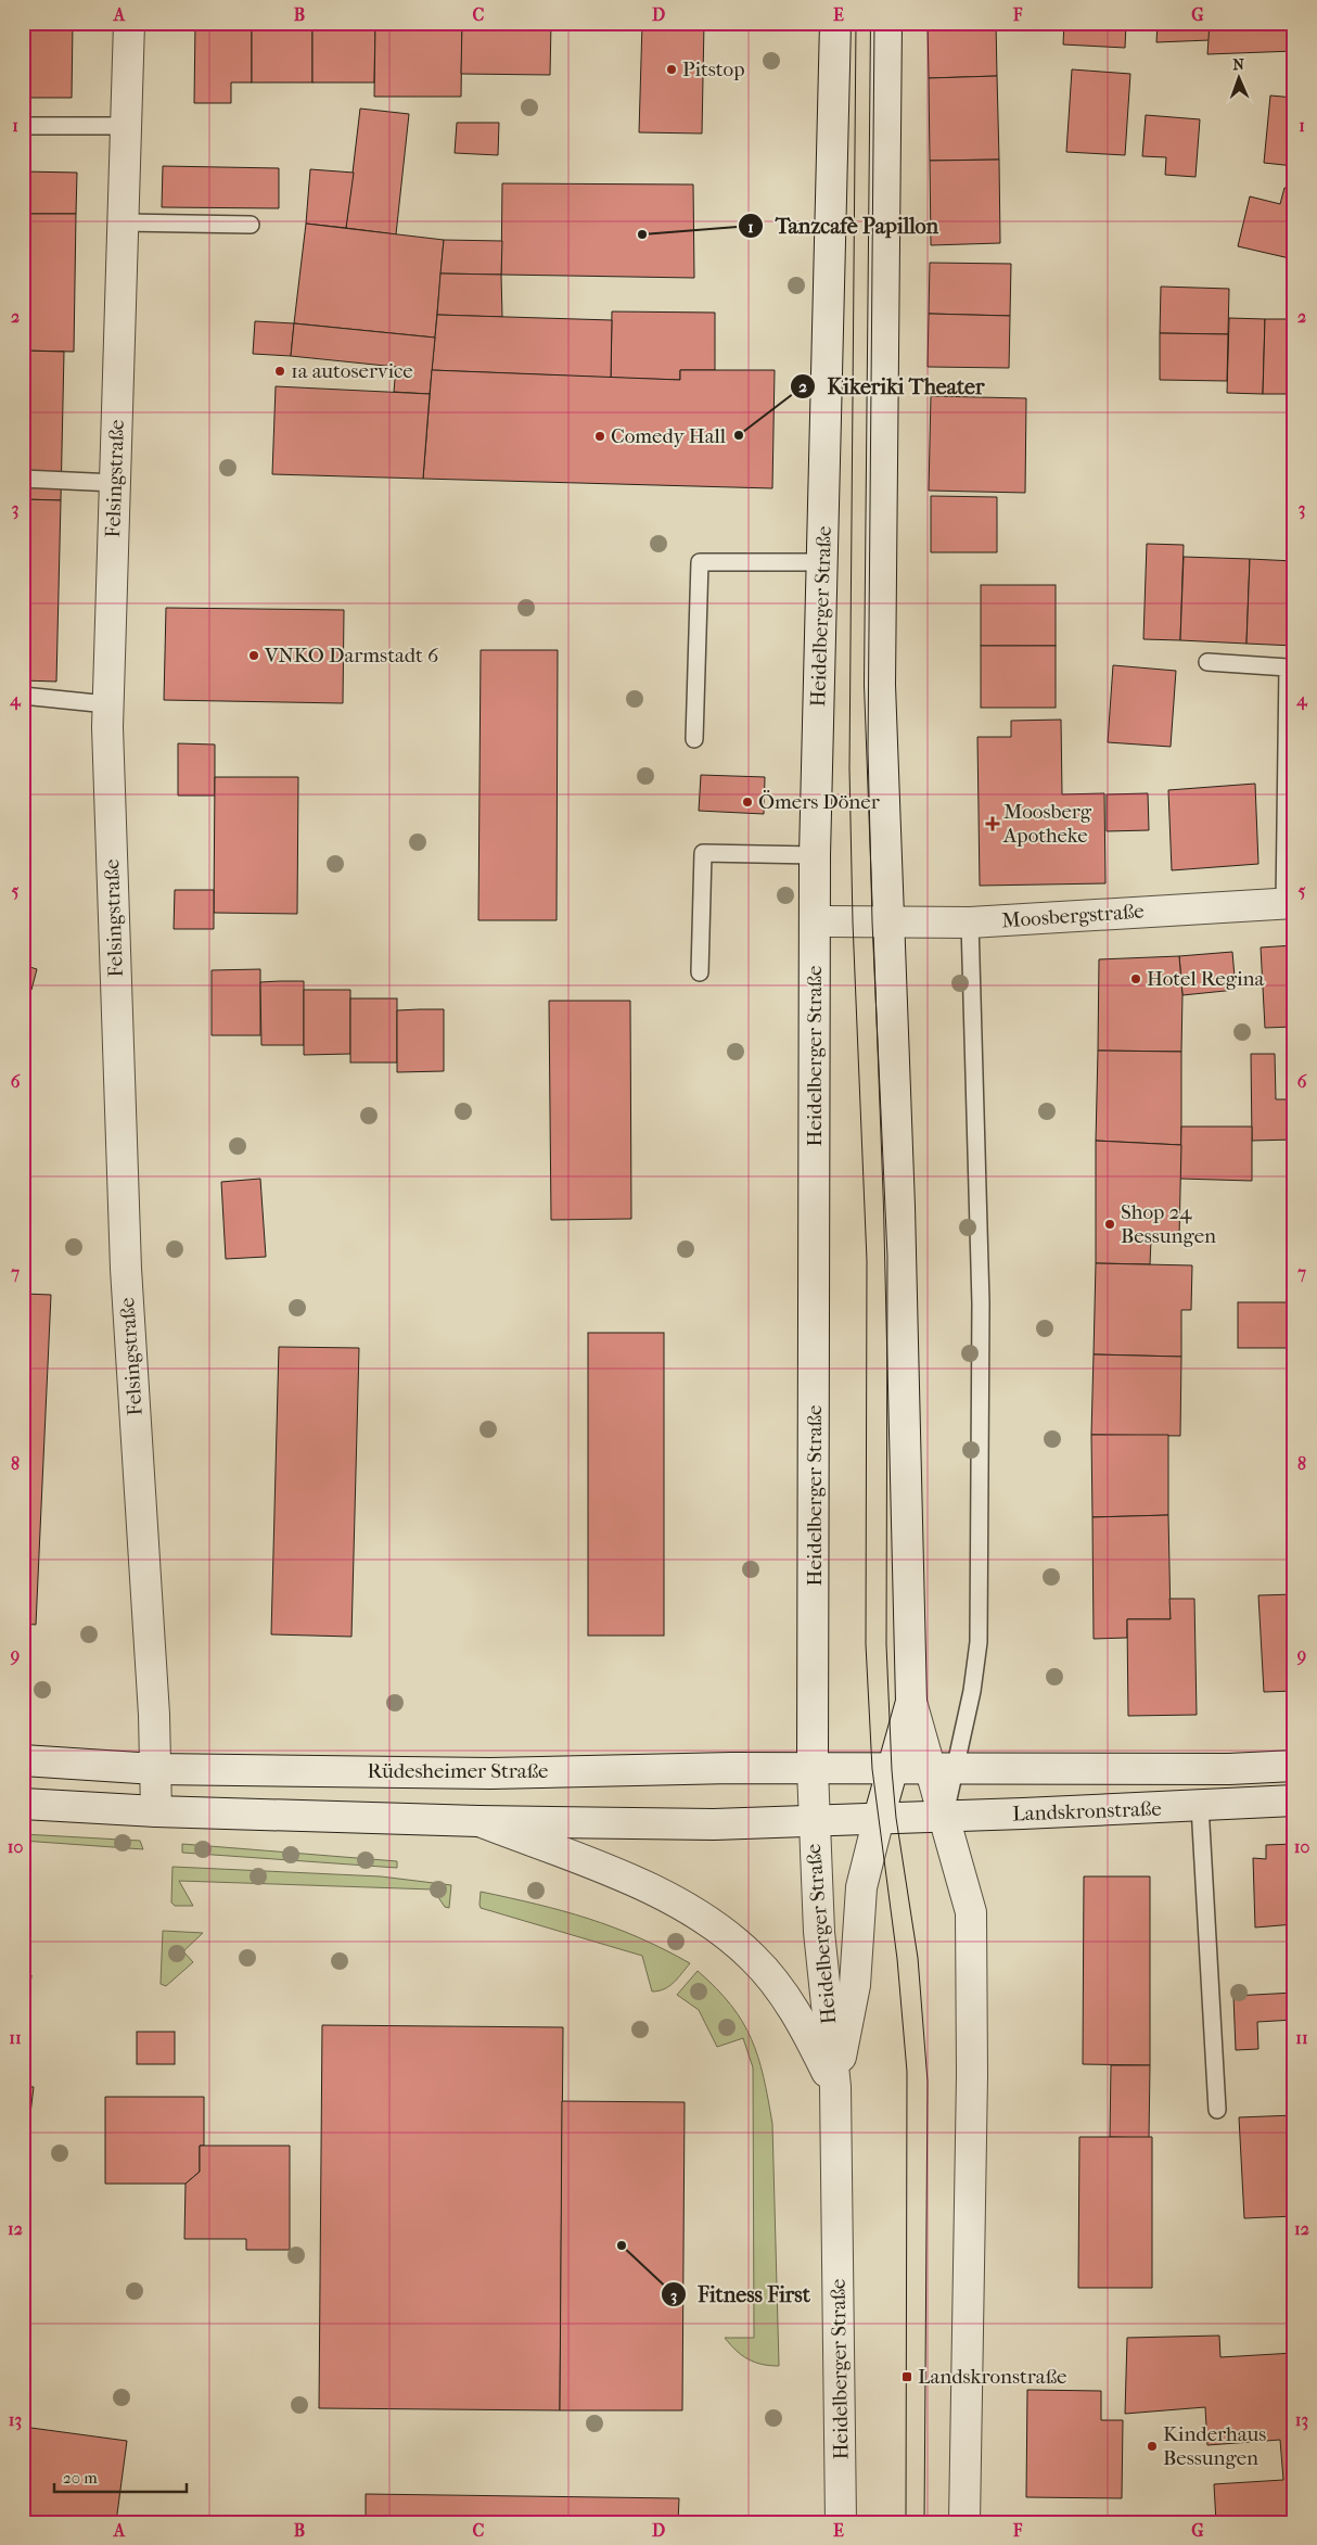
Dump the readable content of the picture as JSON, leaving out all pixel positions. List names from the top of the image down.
{
  "streets": {
    "main road": [
      "Felsingstraße",
      "Heidelberger Straße",
      "Moosbergstraße",
      "Rüdesheimer Straße",
      "Landskronstraße"
    ]
  },
  "crossings": [
    ["Felsingstraße", "Rüdesheimer Straße"],
    ["Heidelberger Straße", "Moosbergstraße"],
    ["Heidelberger Straße", "Rüdesheimer Straße"],
    ["Heidelberger Straße", "Landskronstraße"],
    ["Rüdesheimer Straße", "Landskronstraße"]
  ],
  "places": {
    "other": [
      "Pitstop",
      "Tanzcafè Papillon",
      "1a autoservice",
      "Kikeriki Theater",
      "Comedy Hall",
      "VNKO Darmstadt 6",
      "Ömers Döner",
      "Hotel Regina",
      "Shop 24 Bessungen",
      "Fitness First",
      "Kinderhaus Bessungen"
    ],
    "health": ["Moosberg Apotheke"],
    "transit": ["Landskronstraße"]
  },
  "scale_bar": "20 m",
  "north": "top",
  "grid": {
    "columns": [
      "A",
      "B",
      "C",
      "D",
      "E",
      "F",
      "G"
    ],
    "rows": [
      "1",
      "2",
      "3",
      "4",
      "5",
      "6",
      "7",
      "8",
      "9",
      "10",
      "11",
      "12",
      "13"
    ]
  }
}
